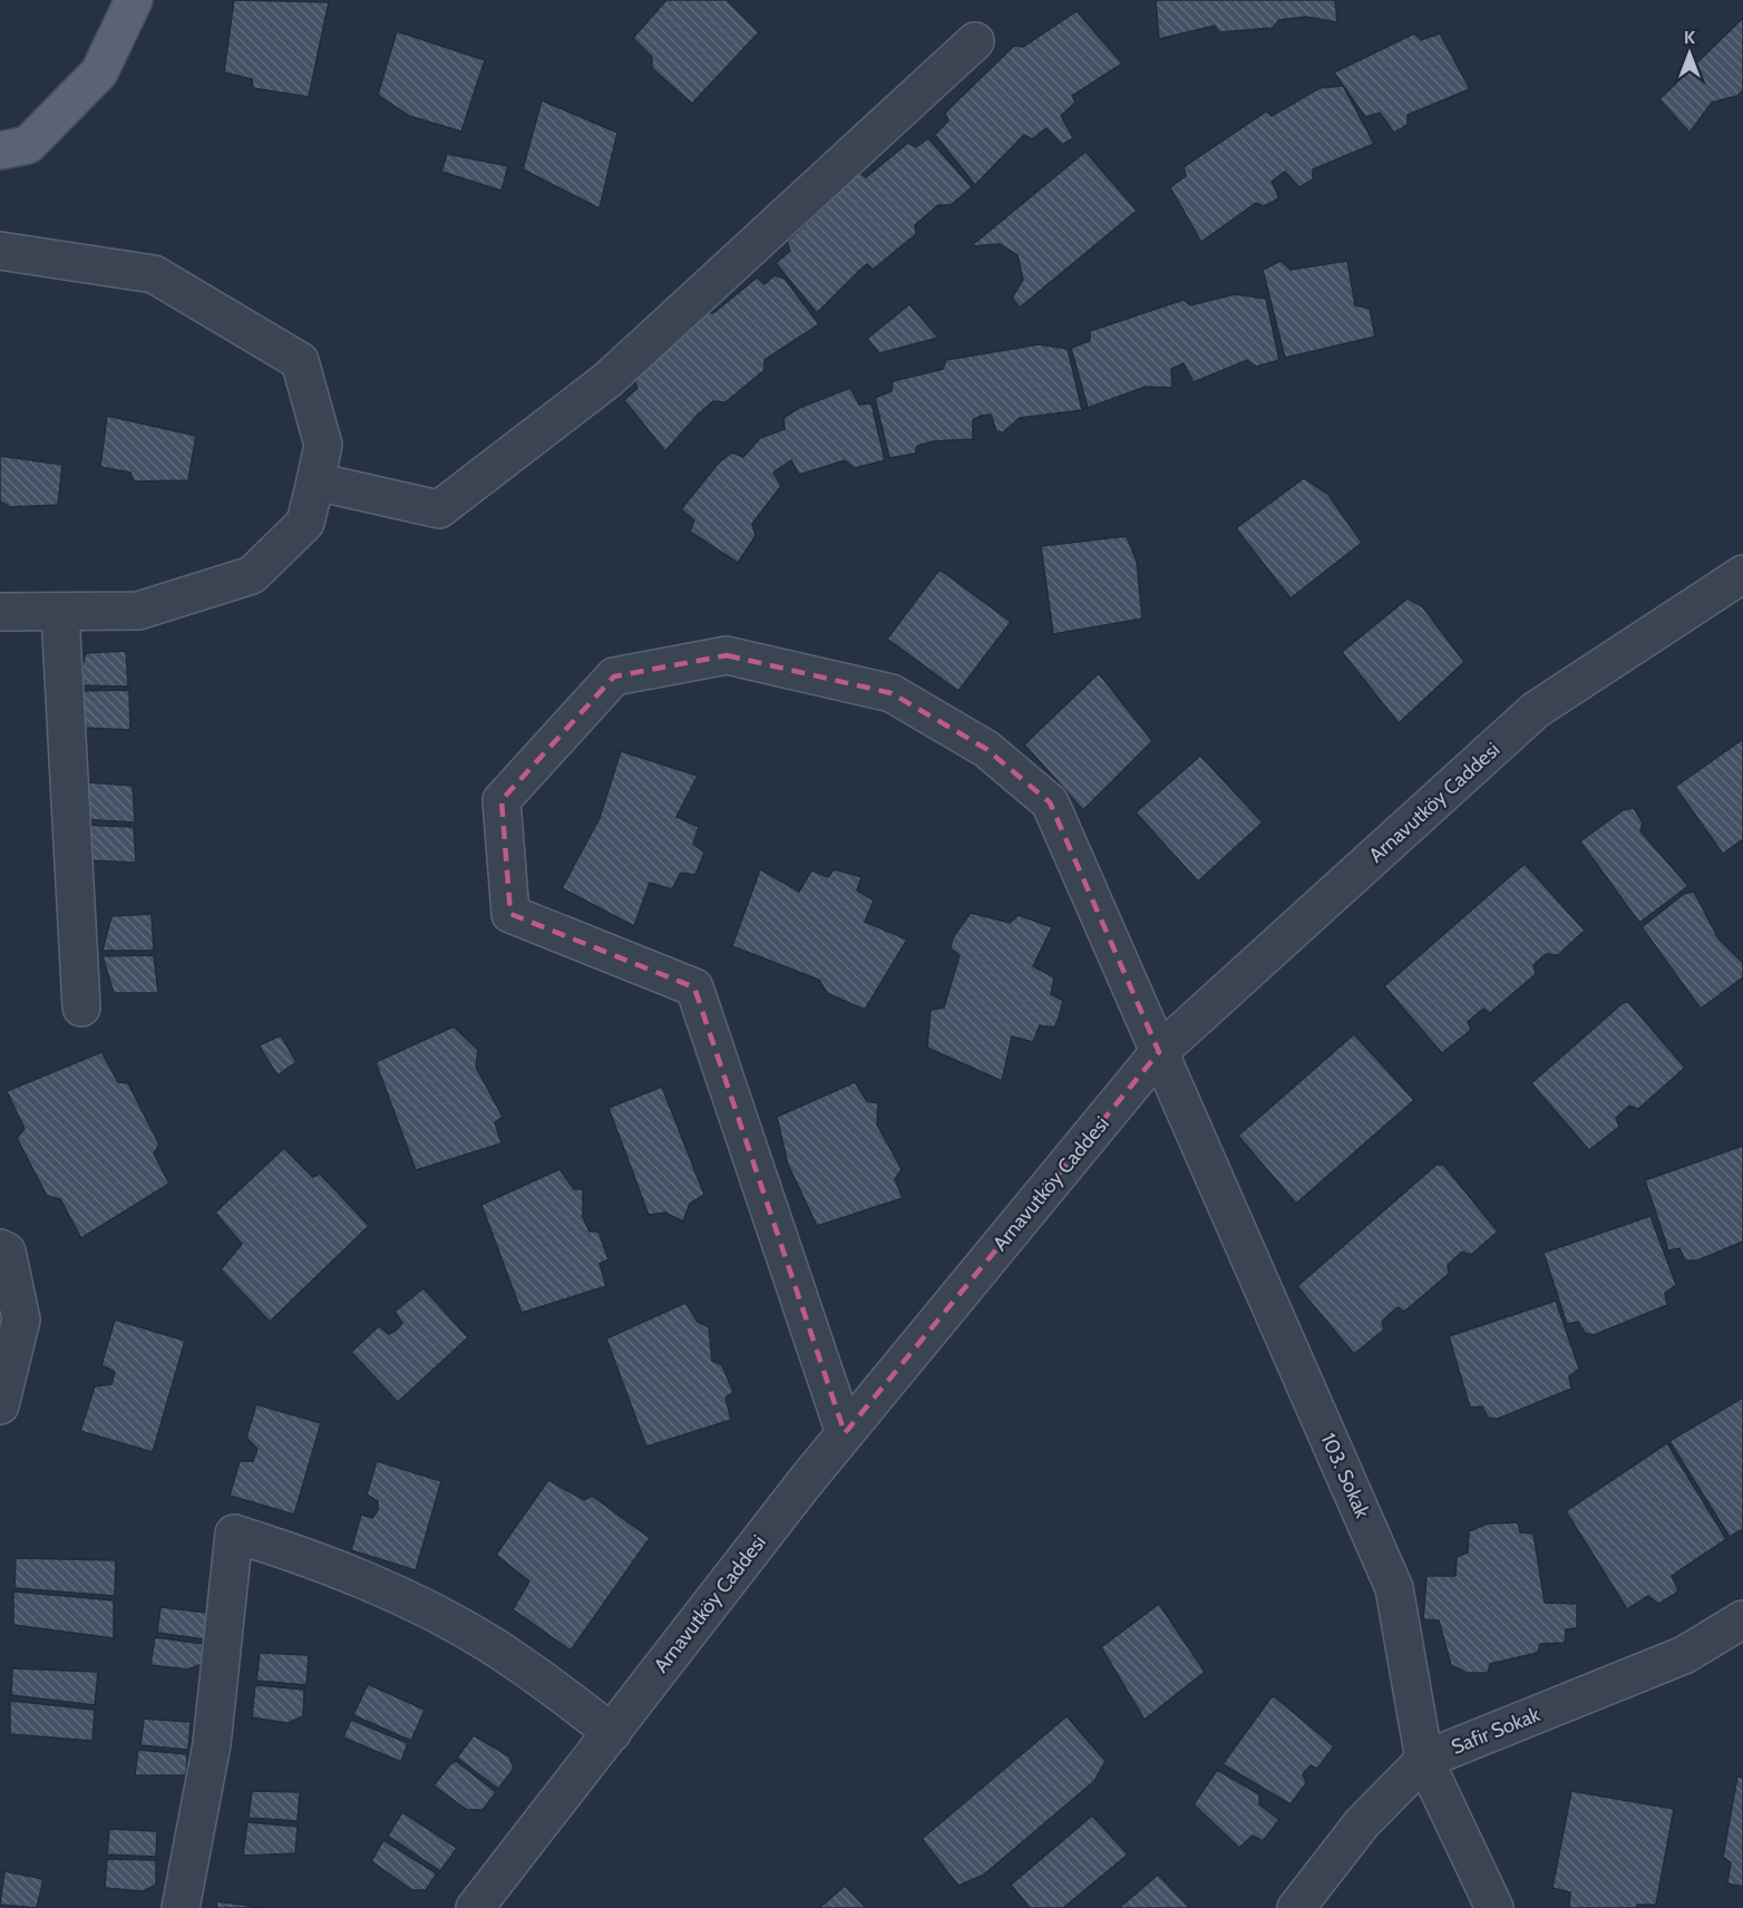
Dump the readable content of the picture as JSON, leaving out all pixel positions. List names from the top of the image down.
{
  "streets": {
    "street": ["Arnavutköy Caddesi", "103. Sokak", "Safir Sokak"]
  },
  "crossings": [
    ["Arnavutköy Caddesi", "103. Sokak"],
    ["103. Sokak", "Safir Sokak"]
  ],
  "north": "top"
}
